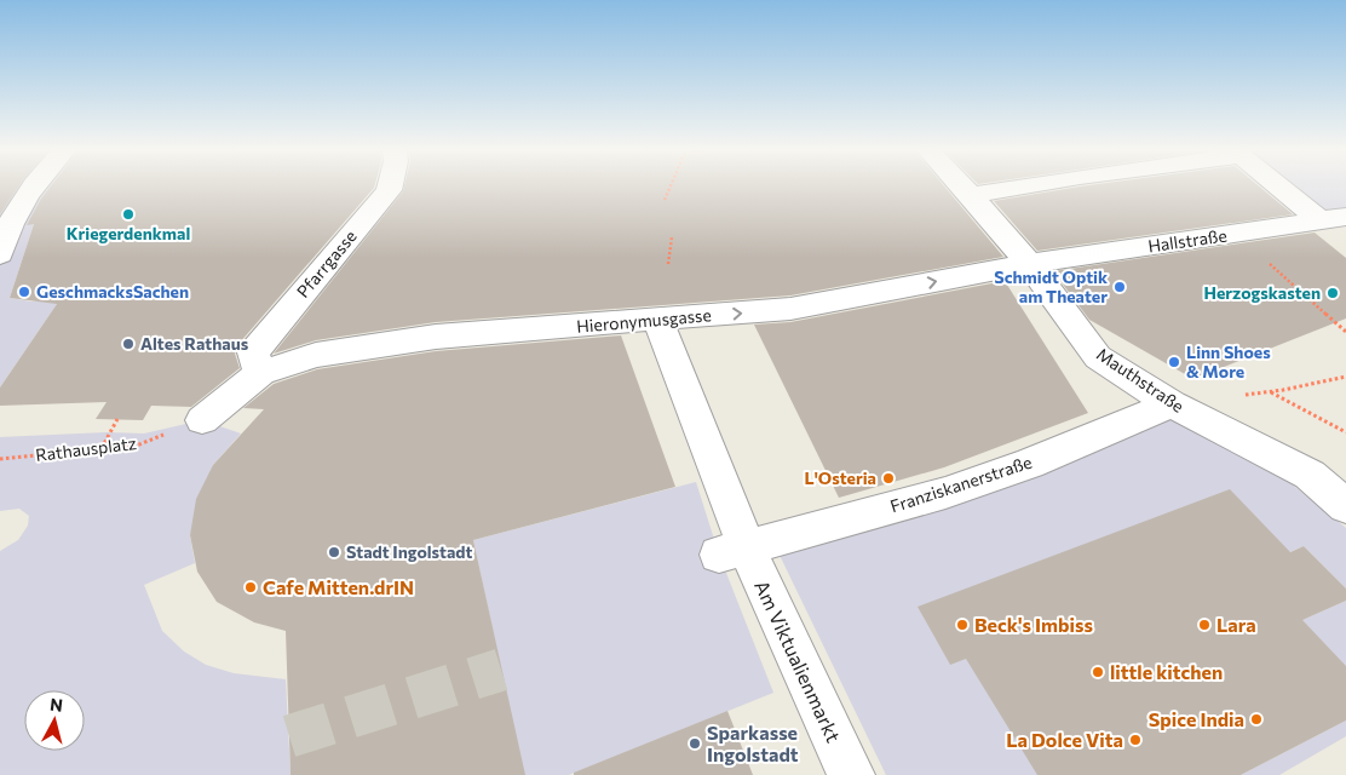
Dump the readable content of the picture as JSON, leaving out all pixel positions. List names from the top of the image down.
{
  "streets": {
    "street": [
      "Hallstraße",
      "Pfarrgasse",
      "Hieronymusgasse",
      "Mauthstraße",
      "Franziskanerstraße",
      "Am Viktualienmarkt"
    ],
    "path": ["Rathausplatz"]
  },
  "crossings": [
    ["Hallstraße", "Hieronymusgasse"],
    ["Hallstraße", "Mauthstraße"],
    ["Pfarrgasse", "Hieronymusgasse"],
    ["Hieronymusgasse", "Mauthstraße"],
    ["Hieronymusgasse", "Am Viktualienmarkt"],
    ["Mauthstraße", "Franziskanerstraße"],
    ["Franziskanerstraße", "Am Viktualienmarkt"]
  ],
  "one_way": ["Hieronymusgasse"],
  "places": [
    "Kriegerdenkmal",
    "Schmidt Optik am Theater",
    "GeschmacksSachen",
    "Herzogskasten",
    "Altes Rathaus",
    "Linn Shoes & More",
    "L'Osteria",
    "Stadt Ingolstadt",
    "Cafe Mitten.drIN",
    "Beck's Imbiss",
    "Lara",
    "little kitchen",
    "Spice India",
    "La Dolce Vita",
    "Sparkasse Ingolstadt"
  ],
  "north": "top"
}
